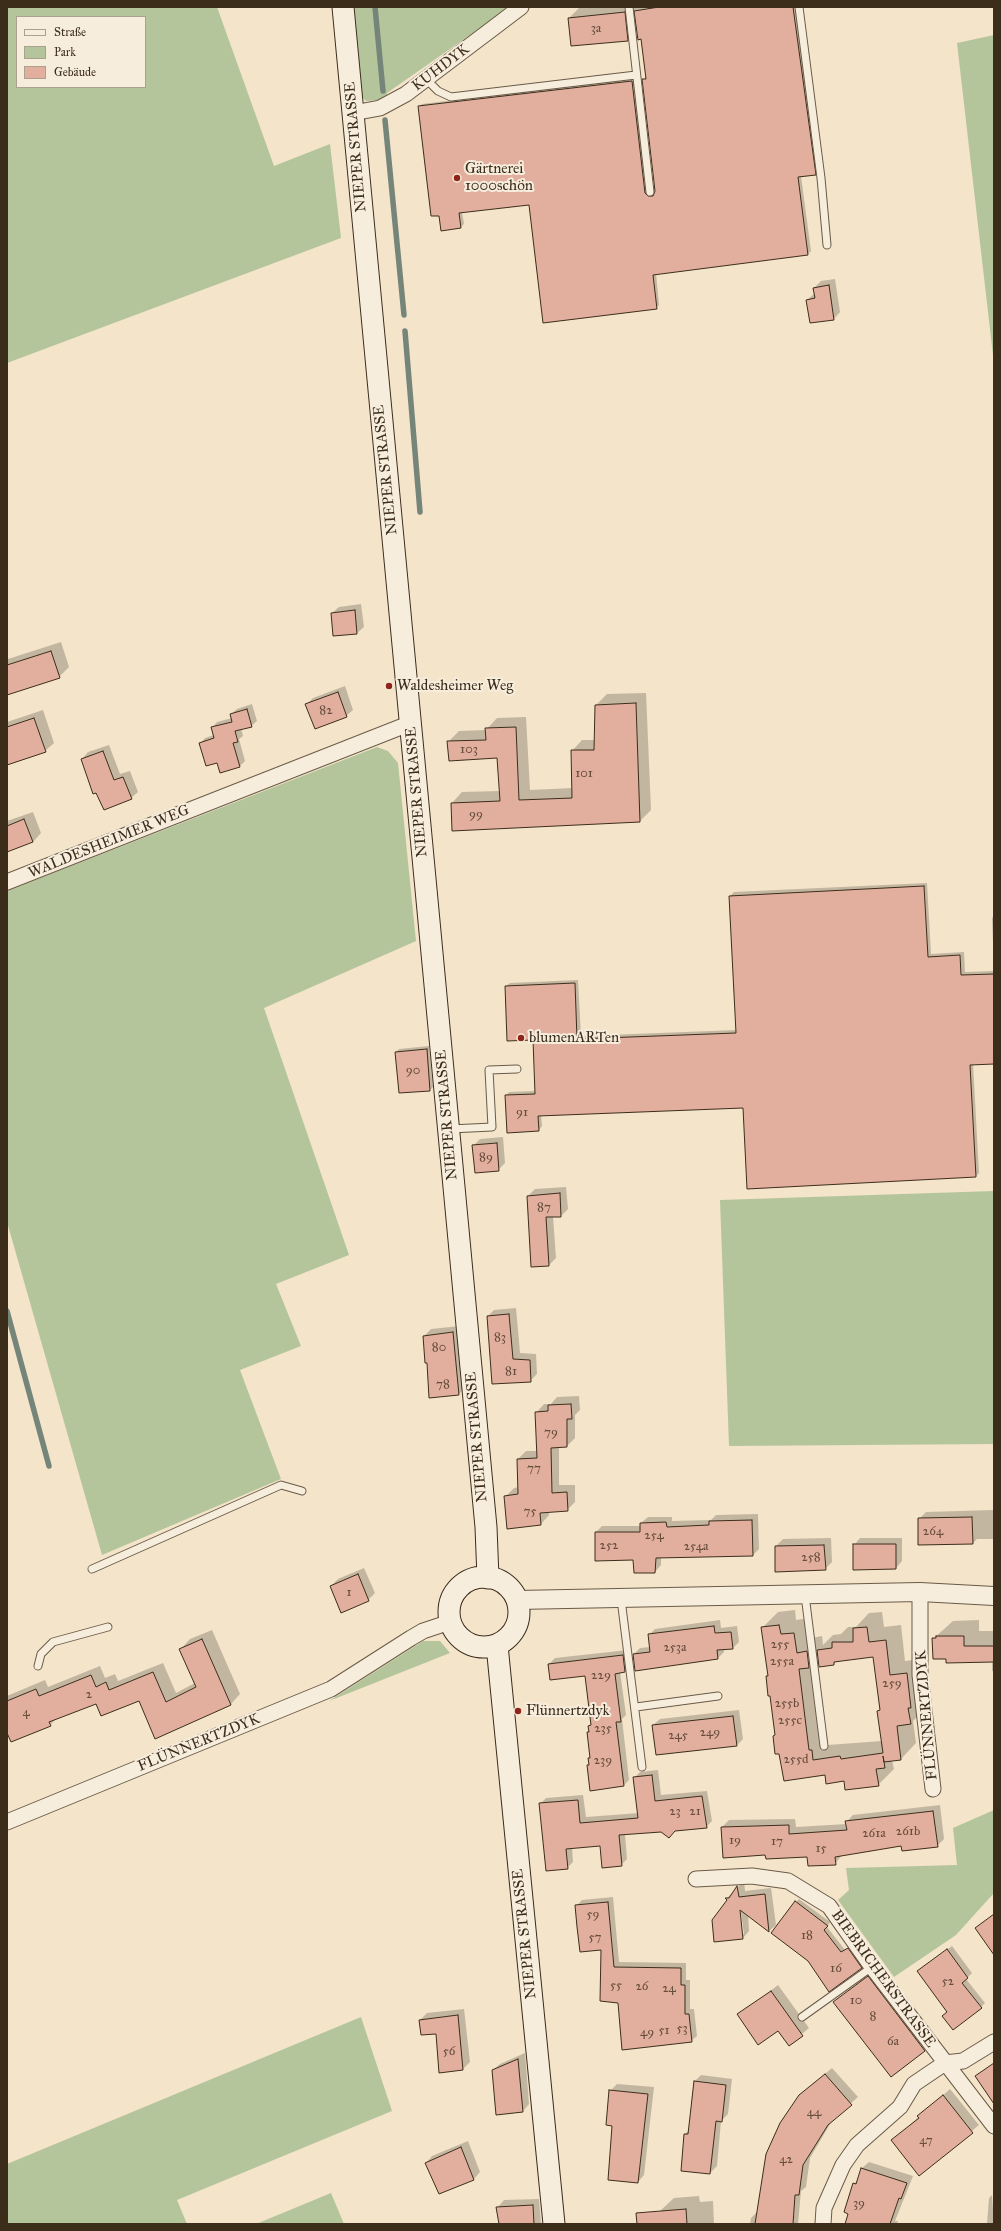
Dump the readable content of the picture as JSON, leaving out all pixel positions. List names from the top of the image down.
{
  "streets": {
    "main road": ["NIEPER STRASSE"],
    "street": [
      "KUHDYK",
      "WALDESHEIMER WEG",
      "FLÜNNERTZDYK",
      "BIEBRICHERSTRASSE"
    ]
  },
  "crossings": [
    ["KUHDYK", "NIEPER STRASSE"],
    ["NIEPER STRASSE", "WALDESHEIMER WEG"],
    ["NIEPER STRASSE", "FLÜNNERTZDYK"]
  ],
  "places": [
    "Gärtnerei 1000schön",
    "Waldesheimer Weg",
    "blumenARTen",
    "Flünnertzdyk"
  ],
  "house_numbers": [
    "3a",
    "82",
    "103",
    "101",
    "99",
    "90",
    "91",
    "89",
    "87",
    "83",
    "80",
    "81",
    "78",
    "79",
    "77",
    "75",
    "264",
    "254",
    "252",
    "254a",
    "258",
    "1",
    "255",
    "253a",
    "255a",
    "229",
    "259",
    "2",
    "255b",
    "4",
    "255c",
    "235",
    "249",
    "245",
    "255d",
    "239",
    "23",
    "21",
    "261b",
    "261a",
    "19",
    "17",
    "15",
    "59",
    "18",
    "57",
    "16",
    "52",
    "55",
    "26",
    "24",
    "10",
    "8",
    "53",
    "51",
    "49",
    "6a",
    "56",
    "44",
    "47",
    "42",
    "39"
  ],
  "legend": ["Straße", "Park", "Gebäude"]
}
